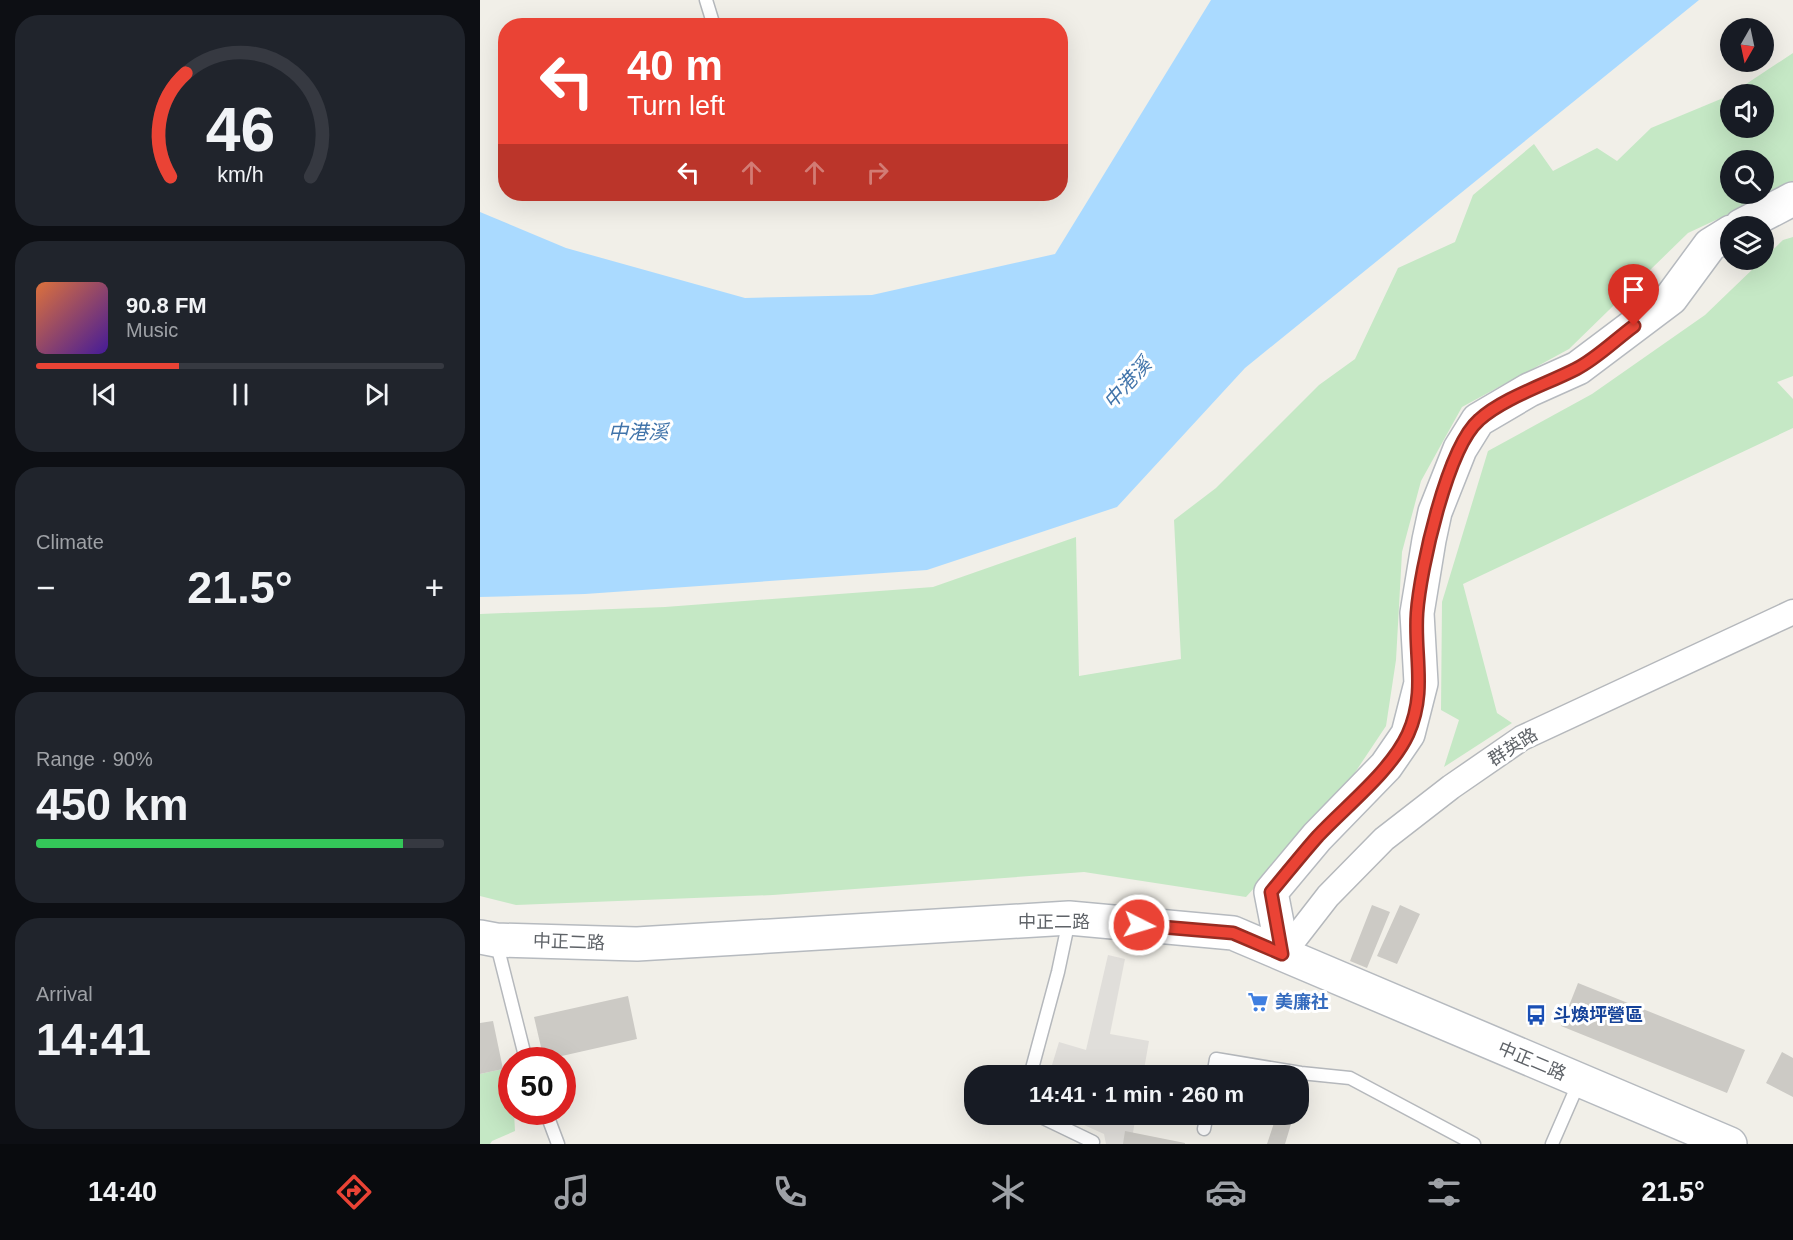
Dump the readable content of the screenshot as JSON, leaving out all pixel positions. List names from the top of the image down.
{
  "streets": {
    "main road": ["中正二路"],
    "street": ["群英路"]
  },
  "crossings": [
    ["群英路", "中正二路"]
  ],
  "water": ["中港溪"],
  "places": {
    "supermarket": ["美廉社"],
    "bus stop": ["斗煥坪營區"]
  },
  "north": "bottom",
  "page": {
    "turn": ["40 m", "Turn left"],
    "song": ["90.8 FM", "Music"],
    "tile": [
      "Climate",
      ["Range · 90%", "450 km"],
      ["Arrival", "14:41"]
    ],
    "heat": ["−", "21.5°", "+"],
    "limit": "50",
    "trip": "14:41 · 1 min · 260 m",
    "tabs": ["14:40", "21.5°"],
    "gauge": ["46", "km/h"]
  }
}
